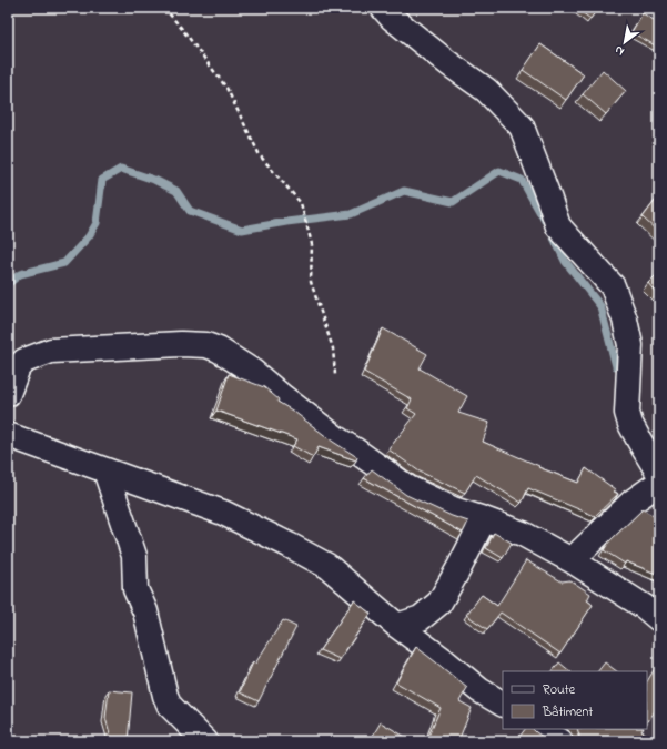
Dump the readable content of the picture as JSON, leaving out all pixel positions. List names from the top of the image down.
{
  "legend": ["Route", "Bâtiment"],
  "north": "bottom left"
}
